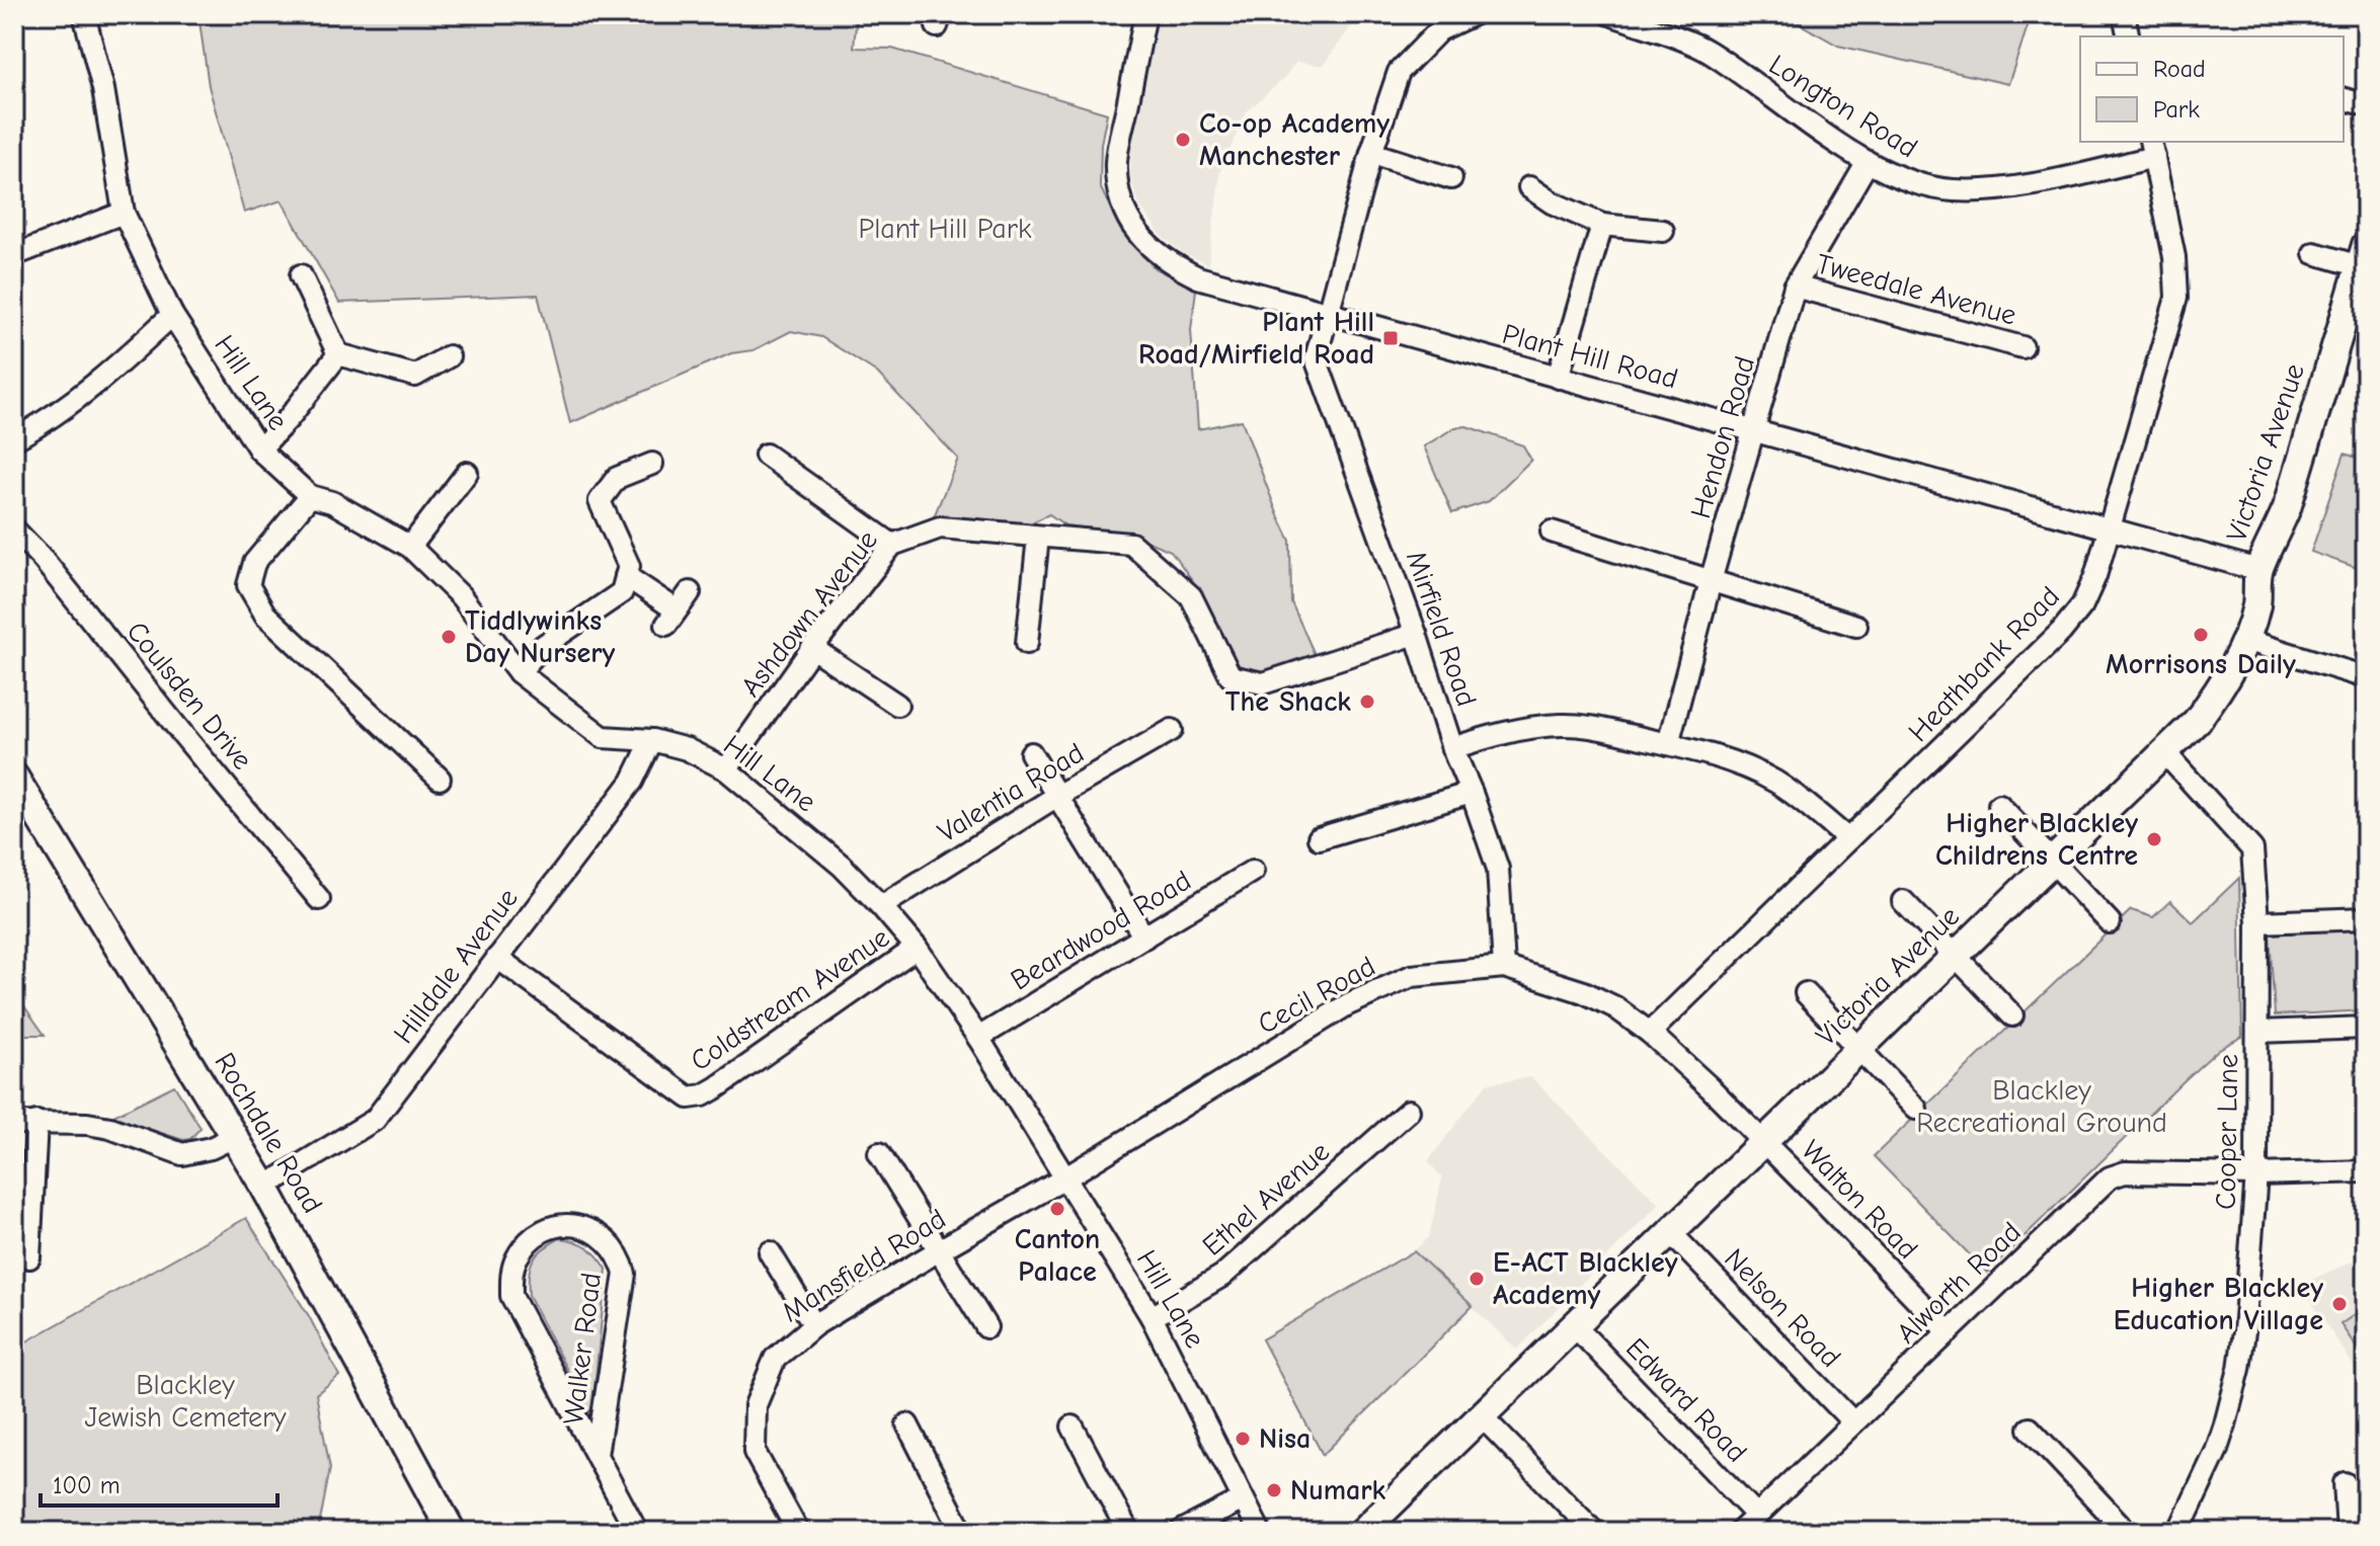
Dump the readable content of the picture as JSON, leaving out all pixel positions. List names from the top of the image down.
{
  "streets": {
    "main road": ["Victoria Avenue", "Rochdale Road"],
    "street": [
      "Longton Road",
      "Tweedale Avenue",
      "Plant Hill Road",
      "Hill Lane",
      "Hendon Road",
      "Ashdown Avenue",
      "Mirfield Road",
      "Heathbank Road",
      "Coulsden Drive",
      "Valentia Road",
      "Beardwood Road",
      "Hilldale Avenue",
      "Cecil Road",
      "Coldstream Avenue",
      "Cooper Lane",
      "Ethel Avenue",
      "Walton Road",
      "Mansfield Road",
      "Alworth Road",
      "Nelson Road",
      "Walker Road",
      "Edward Road"
    ]
  },
  "crossings": [
    ["Longton Road", "Hendon Road"],
    ["Longton Road", "Heathbank Road"],
    ["Tweedale Avenue", "Hendon Road"],
    ["Plant Hill Road", "Hendon Road"],
    ["Plant Hill Road", "Victoria Avenue"],
    ["Plant Hill Road", "Mirfield Road"],
    ["Plant Hill Road", "Heathbank Road"],
    ["Hill Lane", "Ashdown Avenue"],
    ["Hill Lane", "Valentia Road"],
    ["Hill Lane", "Beardwood Road"],
    ["Hill Lane", "Hilldale Avenue"],
    ["Hill Lane", "Cecil Road"],
    ["Hill Lane", "Coldstream Avenue"],
    ["Hill Lane", "Ethel Avenue"],
    ["Hill Lane", "Mansfield Road"],
    ["Victoria Avenue", "Cecil Road"],
    ["Victoria Avenue", "Cooper Lane"],
    ["Victoria Avenue", "Walton Road"],
    ["Victoria Avenue", "Nelson Road"],
    ["Victoria Avenue", "Edward Road"],
    ["Ashdown Avenue", "Mirfield Road"],
    ["Mirfield Road", "Cecil Road"],
    ["Heathbank Road", "Cecil Road"],
    ["Hilldale Avenue", "Coldstream Avenue"],
    ["Hilldale Avenue", "Rochdale Road"],
    ["Cecil Road", "Walton Road"],
    ["Cecil Road", "Mansfield Road"],
    ["Cooper Lane", "Alworth Road"],
    ["Walton Road", "Alworth Road"],
    ["Alworth Road", "Nelson Road"],
    ["Alworth Road", "Edward Road"]
  ],
  "parks": ["Plant Hill Park", "Blackley Recreational Ground", "Blackley Jewish Cemetery"],
  "places": {
    "other": [
      "Co-op Academy Manchester",
      "Morrisons Daily",
      "Tiddlywinks Day Nursery",
      "The Shack",
      "Higher Blackley Childrens Centre",
      "Canton Palace",
      "E-ACT Blackley Academy",
      "Higher Blackley Education Village",
      "Nisa",
      "Numark"
    ],
    "transit": ["Plant Hill Road/Mirfield Road"]
  },
  "legend": ["Road", "Park"],
  "scale_bar": "100 m"
}
